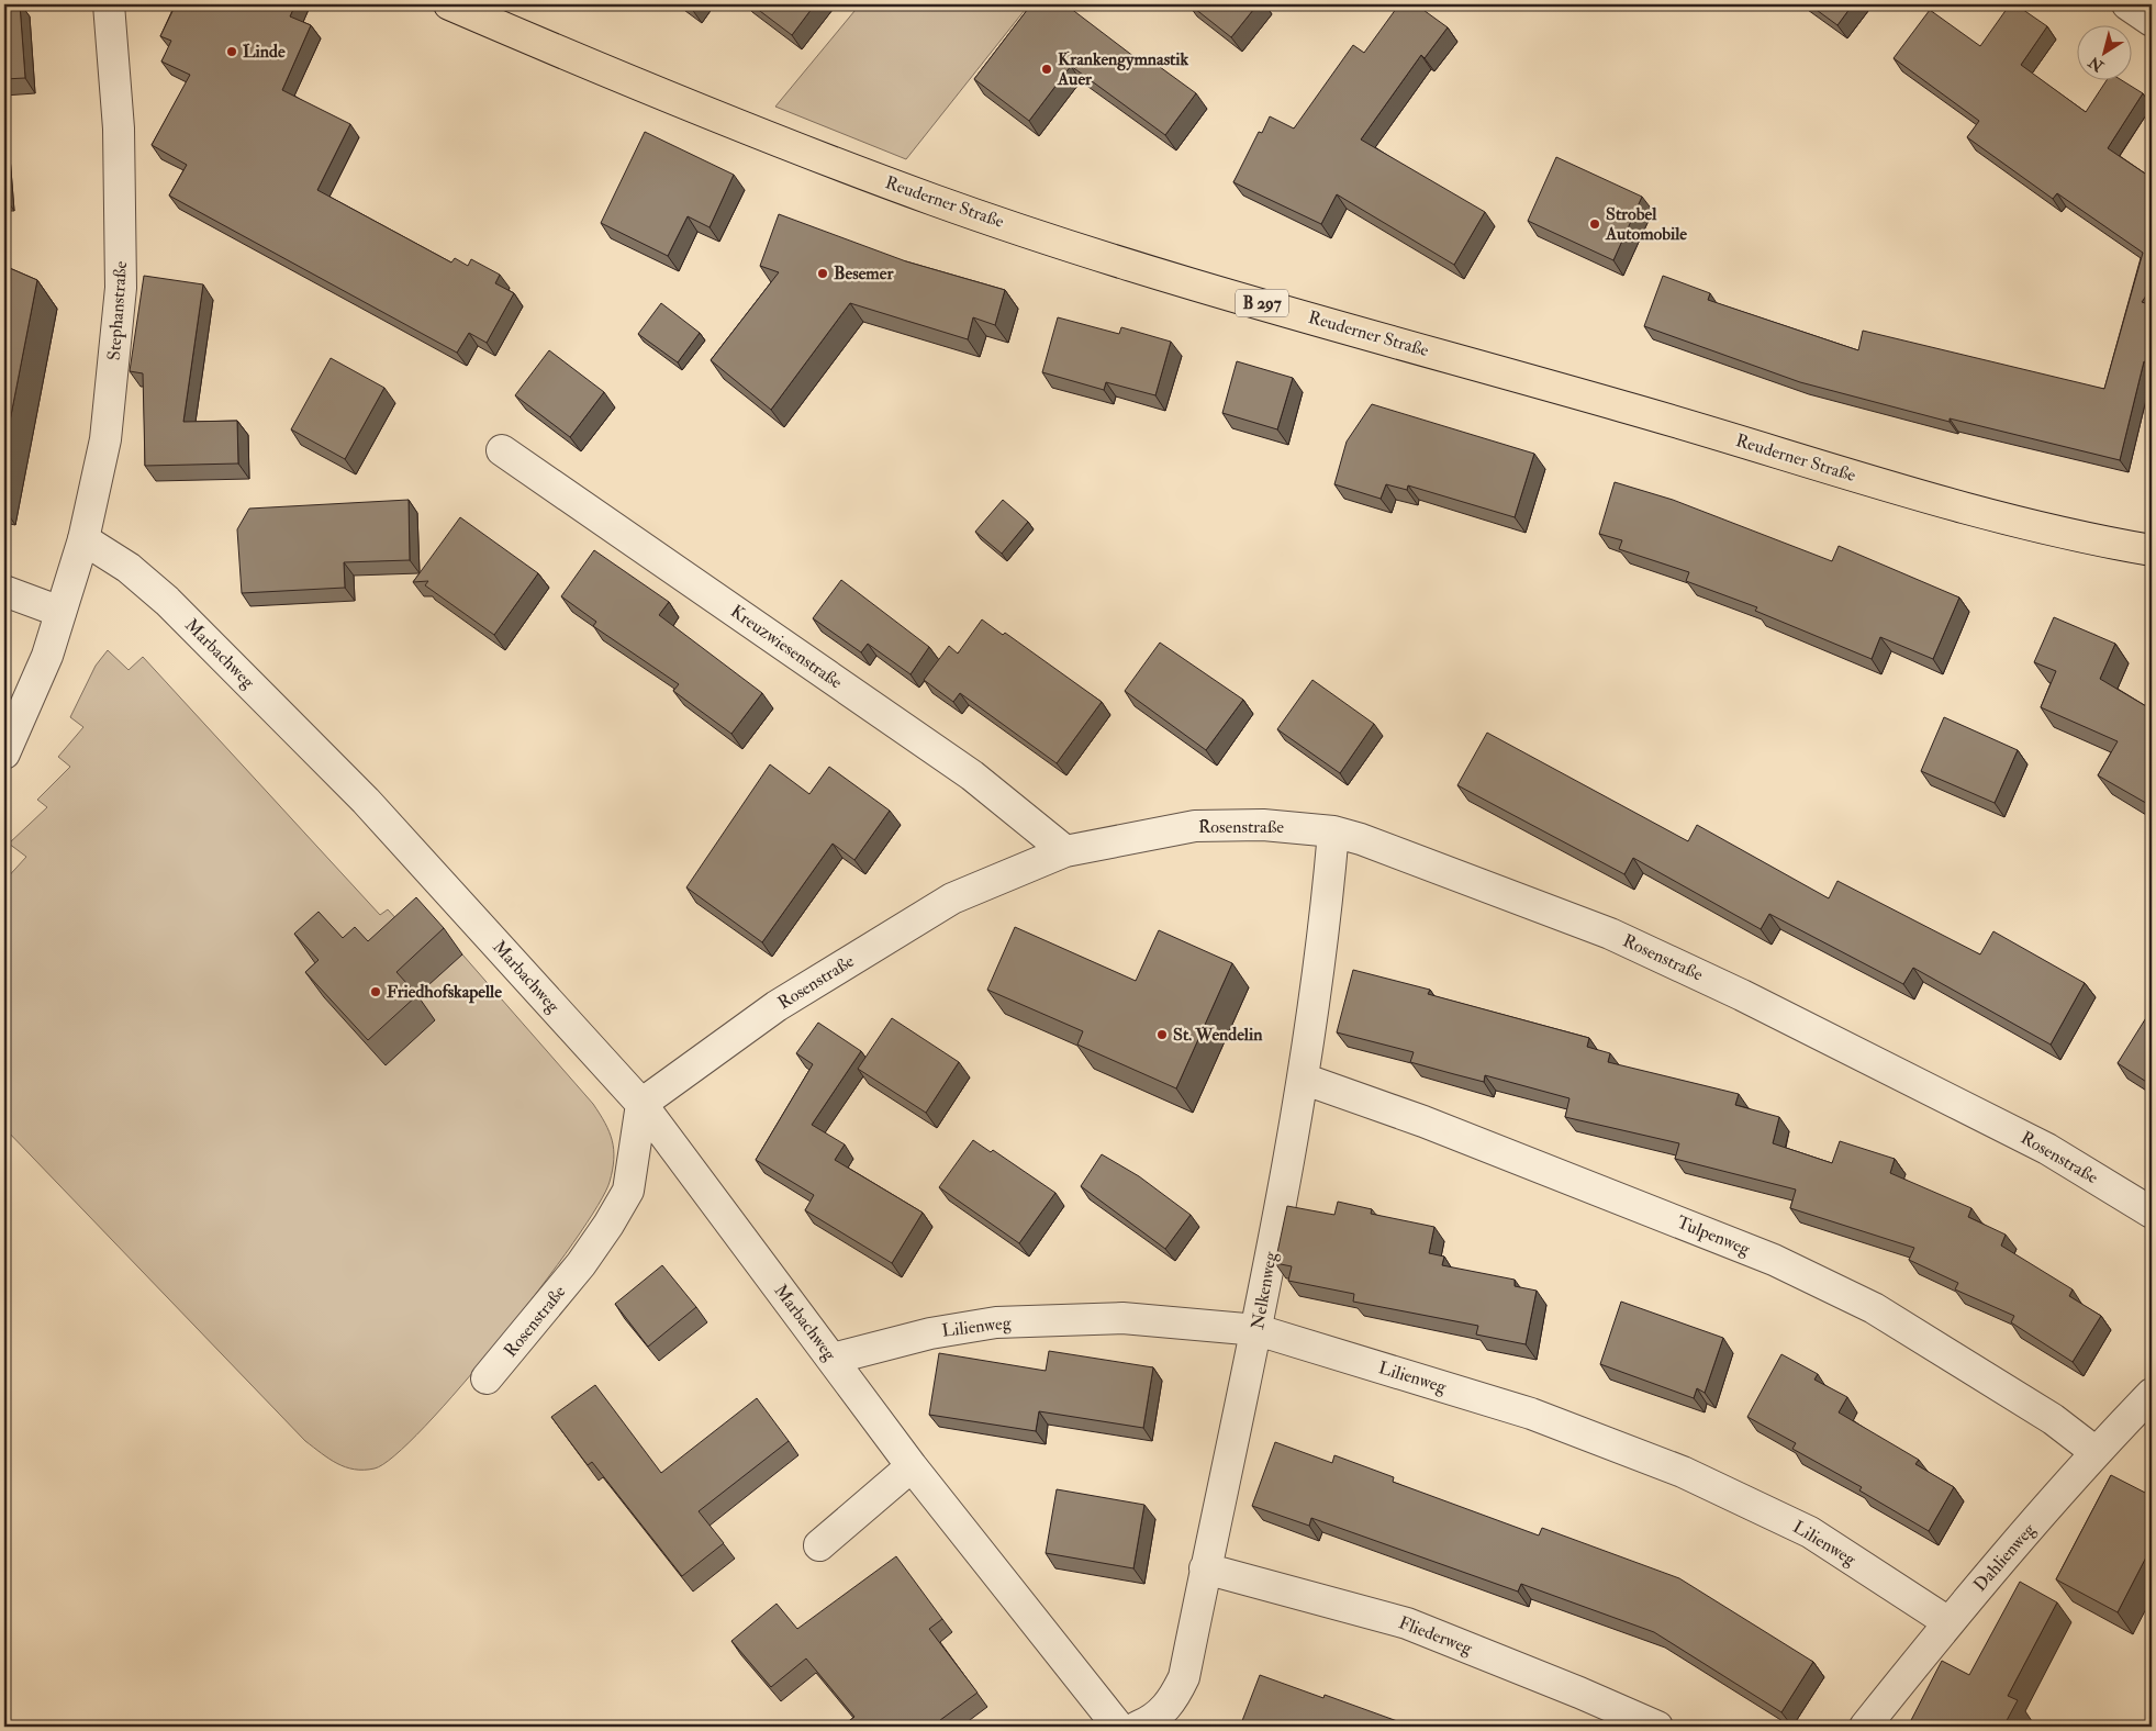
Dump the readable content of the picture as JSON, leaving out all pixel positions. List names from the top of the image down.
{
  "streets": {
    "main road": ["Reuderner Straße", "B 297"],
    "street": [
      "Stephanstraße",
      "Kreuzwiesenstraße",
      "Marbachweg",
      "Rosenstraße",
      "Tulpenweg",
      "Nelkenweg",
      "Lilienweg",
      "Dahlienweg",
      "Fliederweg"
    ]
  },
  "crossings": [
    ["Stephanstraße", "Marbachweg"],
    ["Kreuzwiesenstraße", "Rosenstraße"],
    ["Marbachweg", "Rosenstraße"],
    ["Marbachweg", "Lilienweg"],
    ["Rosenstraße", "Nelkenweg"],
    ["Tulpenweg", "Nelkenweg"],
    ["Tulpenweg", "Dahlienweg"],
    ["Nelkenweg", "Lilienweg"],
    ["Nelkenweg", "Fliederweg"],
    ["Lilienweg", "Dahlienweg"]
  ],
  "places": [
    "Linde",
    "Krankengymnastik Auer",
    "Strobel Automobile",
    "Besemer",
    "Friedhofskapelle",
    "St. Wendelin"
  ],
  "north": "bottom left"
}
